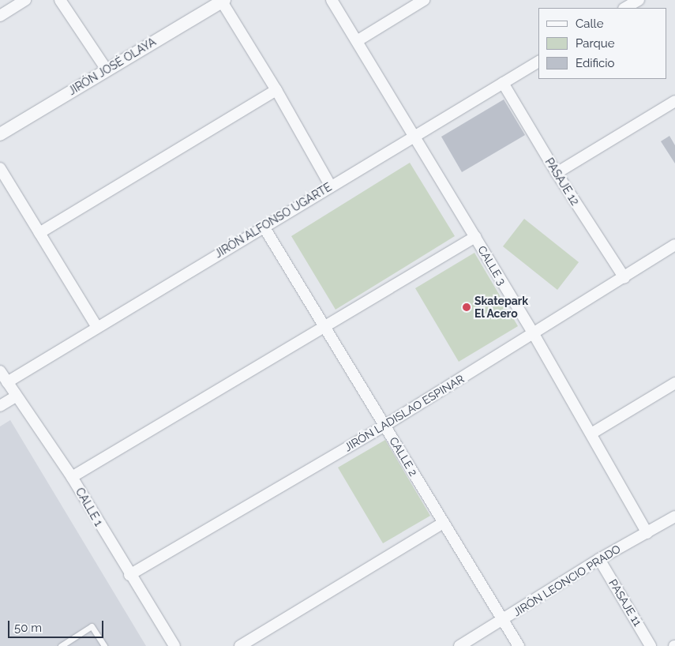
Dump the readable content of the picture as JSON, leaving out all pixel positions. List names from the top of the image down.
{
  "streets": {
    "street": [
      "JIRÓN JOSÉ OLAYA",
      "PASAJE 12",
      "JIRÓN ALFONSO UGARTE",
      "CALLE 3",
      "JIRÓN LADISLAO ESPINAR",
      "CALLE 2",
      "CALLE 1",
      "JIRÓN LEONCIO PRADO",
      "PASAJE 11"
    ]
  },
  "crossings": [
    ["PASAJE 12", "JIRÓN ALFONSO UGARTE"],
    ["PASAJE 12", "JIRÓN LADISLAO ESPINAR"],
    ["JIRÓN ALFONSO UGARTE", "CALLE 3"],
    ["JIRÓN ALFONSO UGARTE", "CALLE 2"],
    ["JIRÓN ALFONSO UGARTE", "CALLE 1"],
    ["CALLE 3", "JIRÓN LADISLAO ESPINAR"],
    ["CALLE 3", "JIRÓN LEONCIO PRADO"],
    ["JIRÓN LADISLAO ESPINAR", "CALLE 2"],
    ["JIRÓN LADISLAO ESPINAR", "CALLE 1"],
    ["CALLE 2", "JIRÓN LEONCIO PRADO"],
    ["JIRÓN LEONCIO PRADO", "PASAJE 11"]
  ],
  "places": ["Skatepark El Acero"],
  "legend": ["Calle", "Parque", "Edificio"],
  "scale_bar": "50 m"
}
